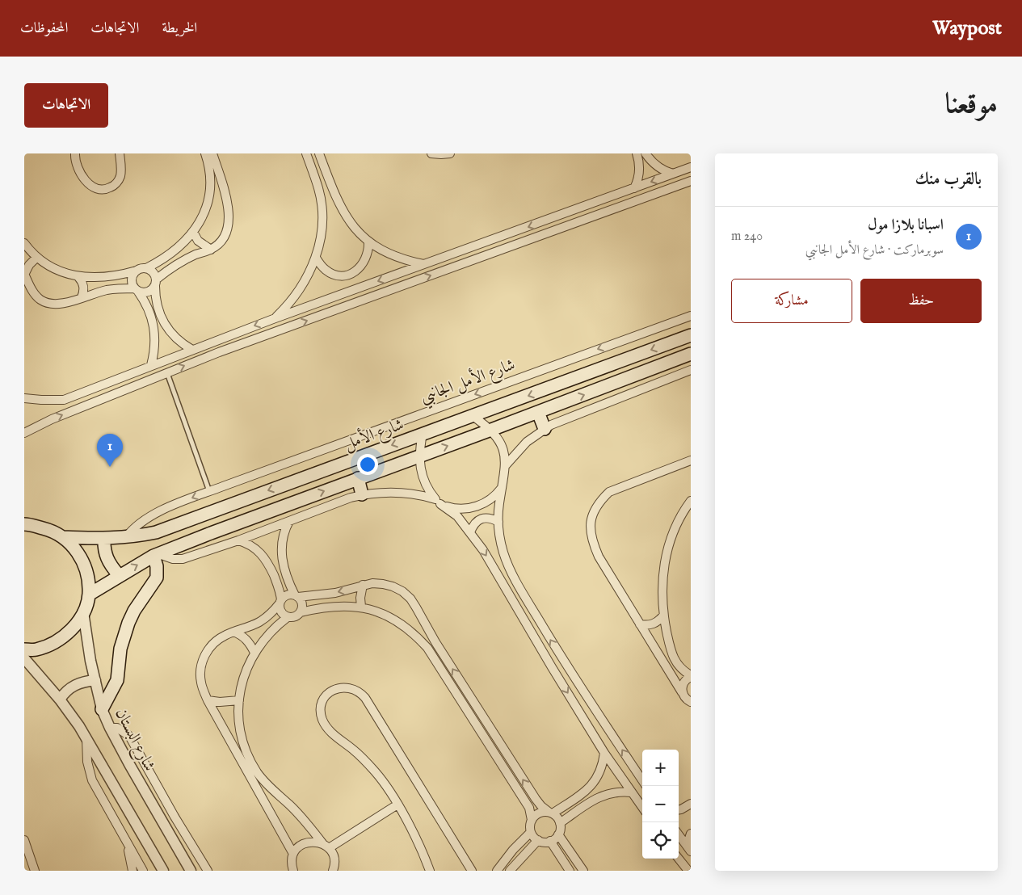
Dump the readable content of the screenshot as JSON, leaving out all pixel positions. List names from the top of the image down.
{
  "streets": {
    "main road": ["شارع الأمل"],
    "street": ["شارع الأمل الجانبي", "شارع البستان"]
  },
  "crossings": [
    ["شارع الأمل الجانبي", "شارع الأمل"]
  ],
  "page": {
    "header": "Waypost",
    "nav": ["الخريطة", "الاتجاهات", "المحفوظات"],
    "title": "موقعنا",
    "buttons": [
      "الاتجاهات",
      ["حفظ", "مشاركة"]
    ],
    "heading": "بالقرب منك",
    "list": [
      {
        "mark": "1",
        "name": "اسبانا بلازا مول",
        "note": "سوبرماركت · شارع الأمل الجانبي",
        "value": "240 m"
      }
    ],
    "pins": "1",
    "map_buttons": ["+", "−"]
  }
}
